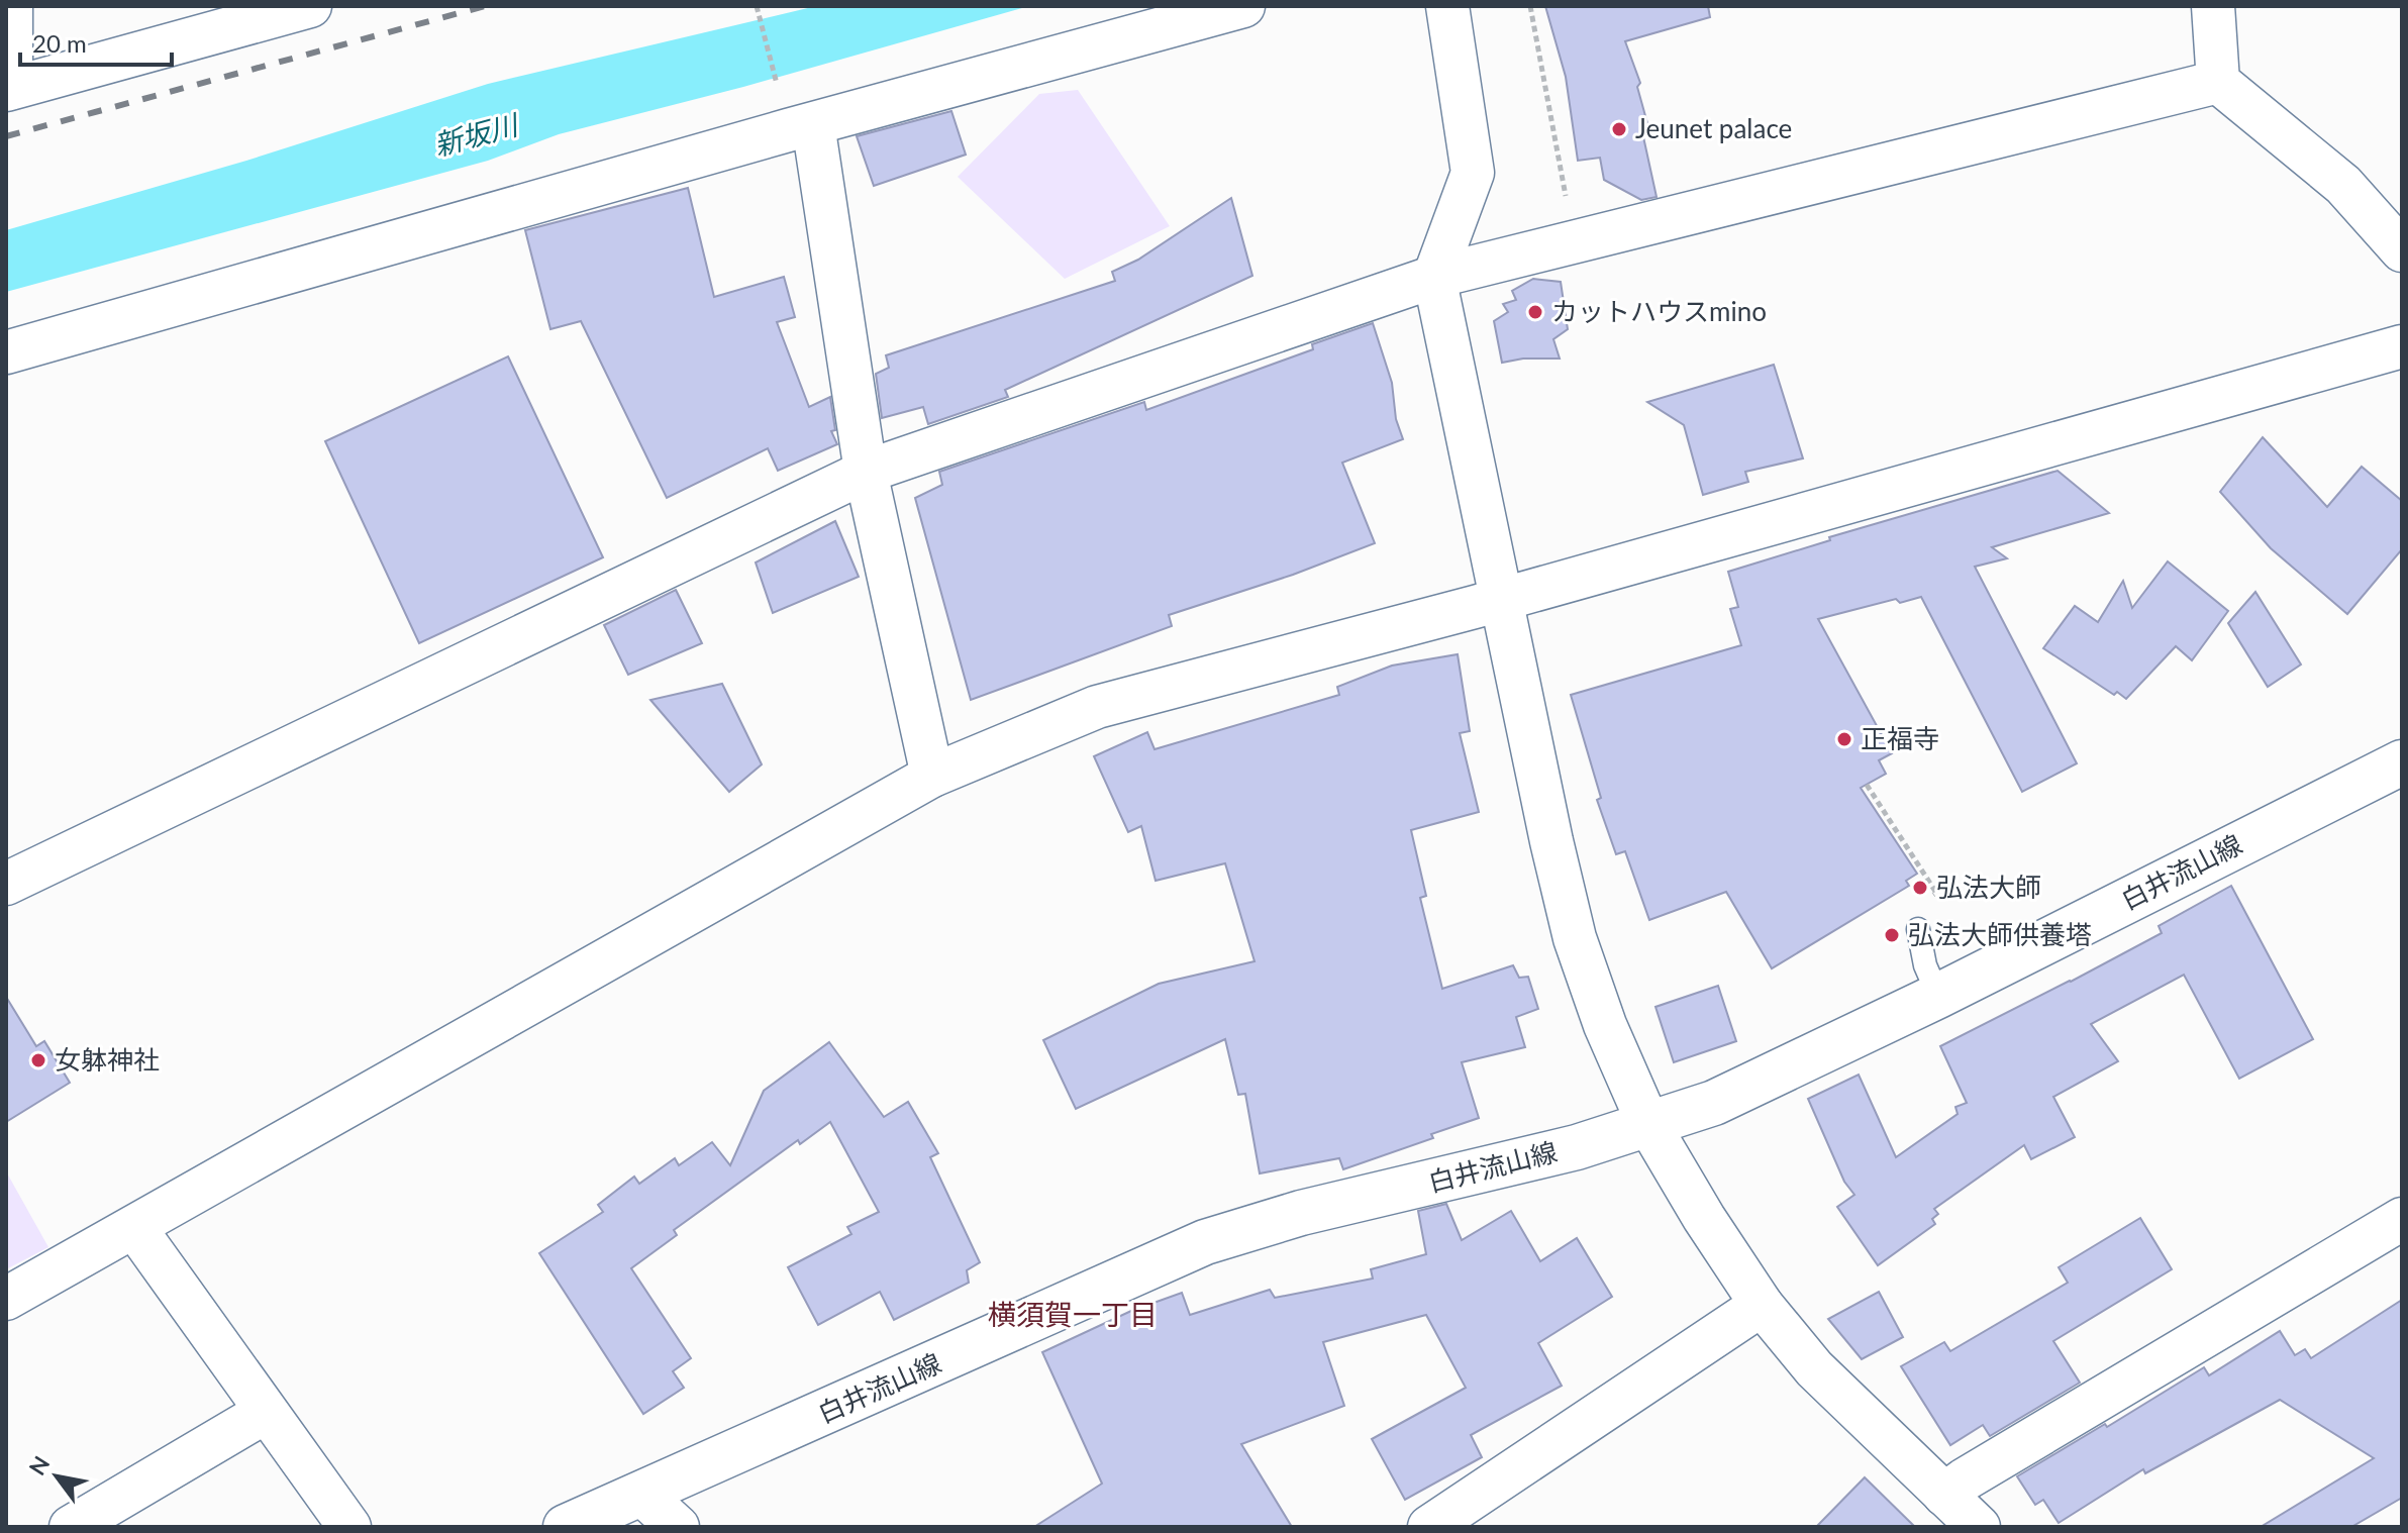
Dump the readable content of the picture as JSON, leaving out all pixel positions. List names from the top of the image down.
{
  "streets": {
    "main road": ["白井流山線"]
  },
  "districts": ["横須賀一丁目"],
  "water": ["新坂川"],
  "places": [
    "Jeunet palace",
    "カットハウスmino",
    "正福寺",
    "弘法大師",
    "弘法大師供養塔",
    "女躰神社"
  ],
  "scale_bar": "20 m",
  "north": "top left"
}
